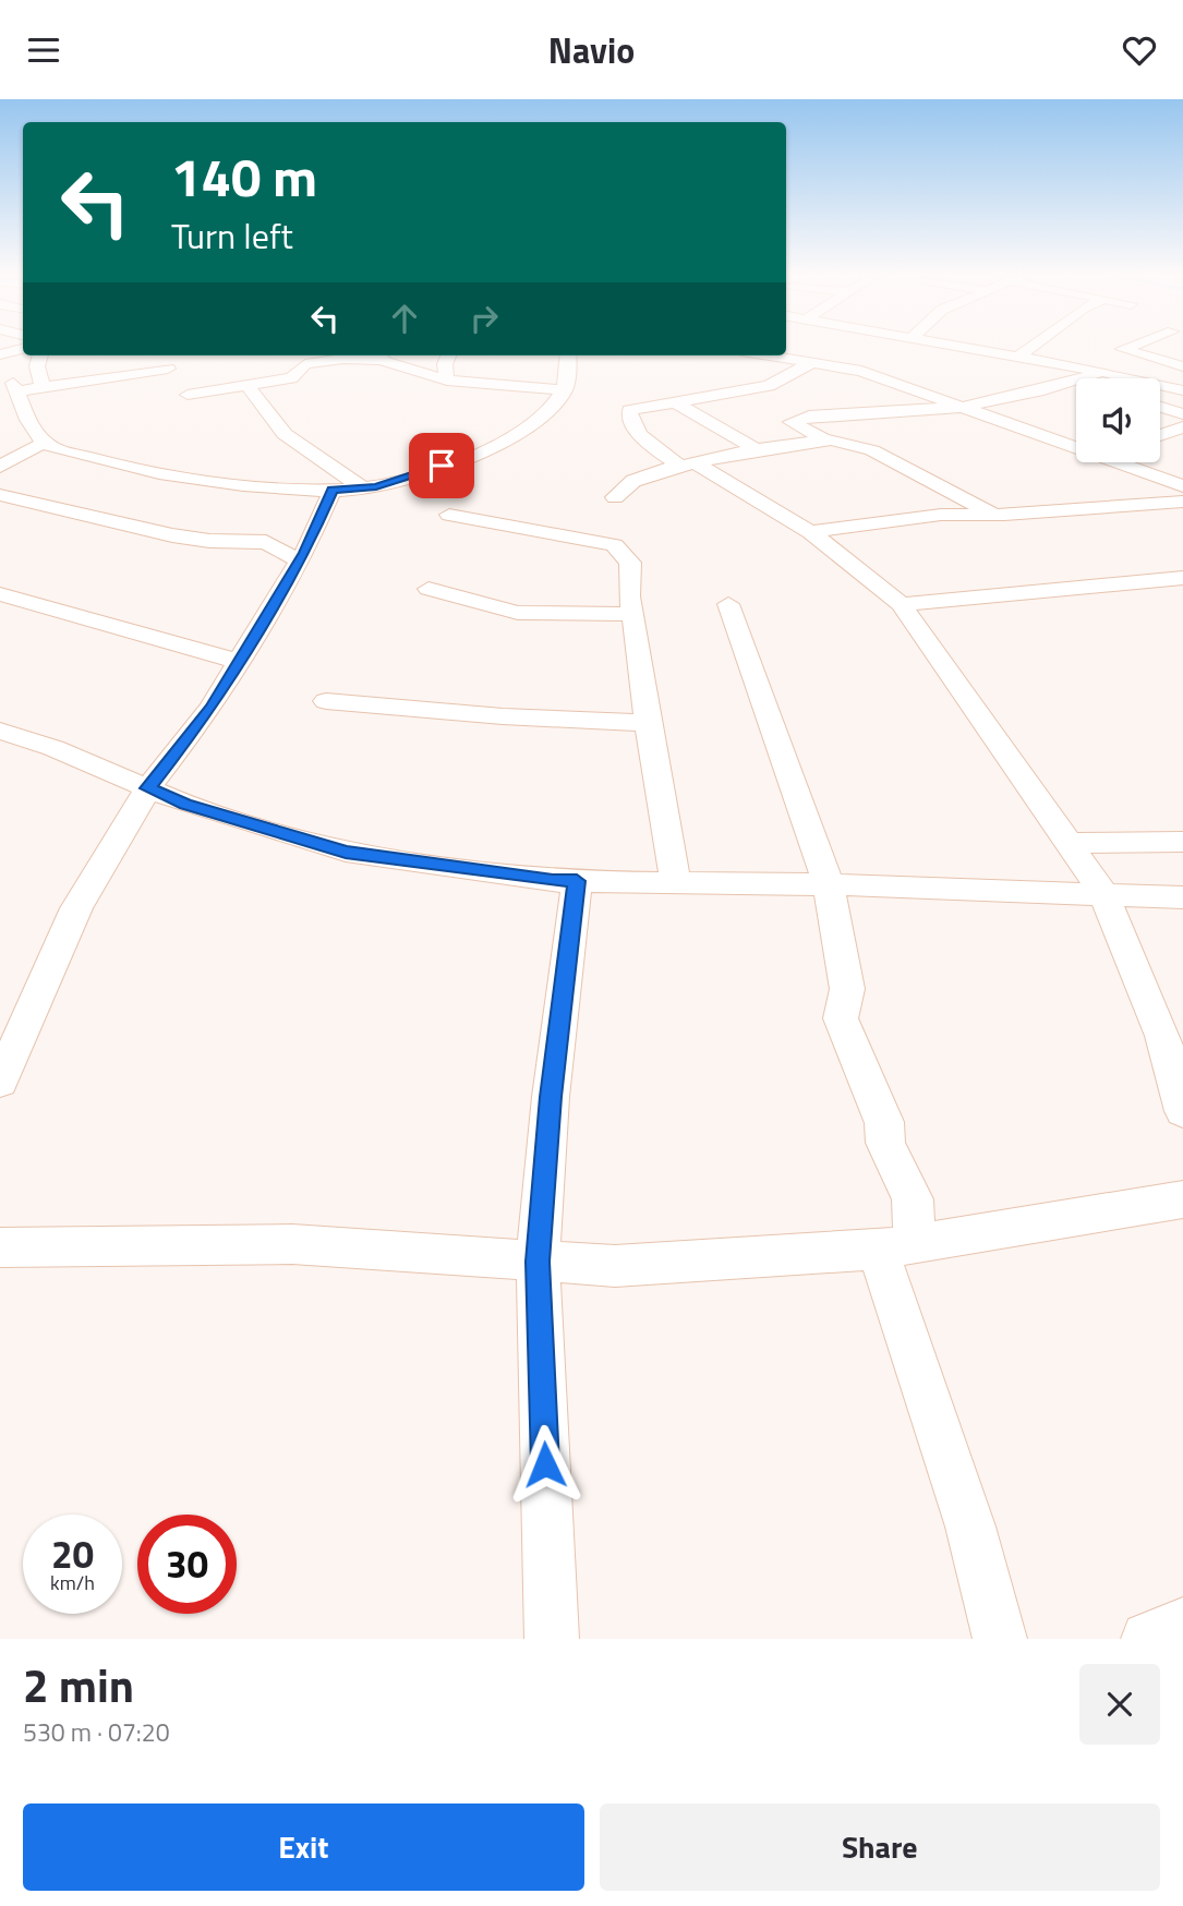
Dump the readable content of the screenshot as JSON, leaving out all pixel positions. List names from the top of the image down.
{
  "page": {
    "header": "Navio",
    "turn": ["140 m", "Turn left"],
    "speed": "20 km/h",
    "limit": "30",
    "heading": ["2 min", "530 m · 07:20"],
    "buttons": ["Exit", "Share"]
  }
}
